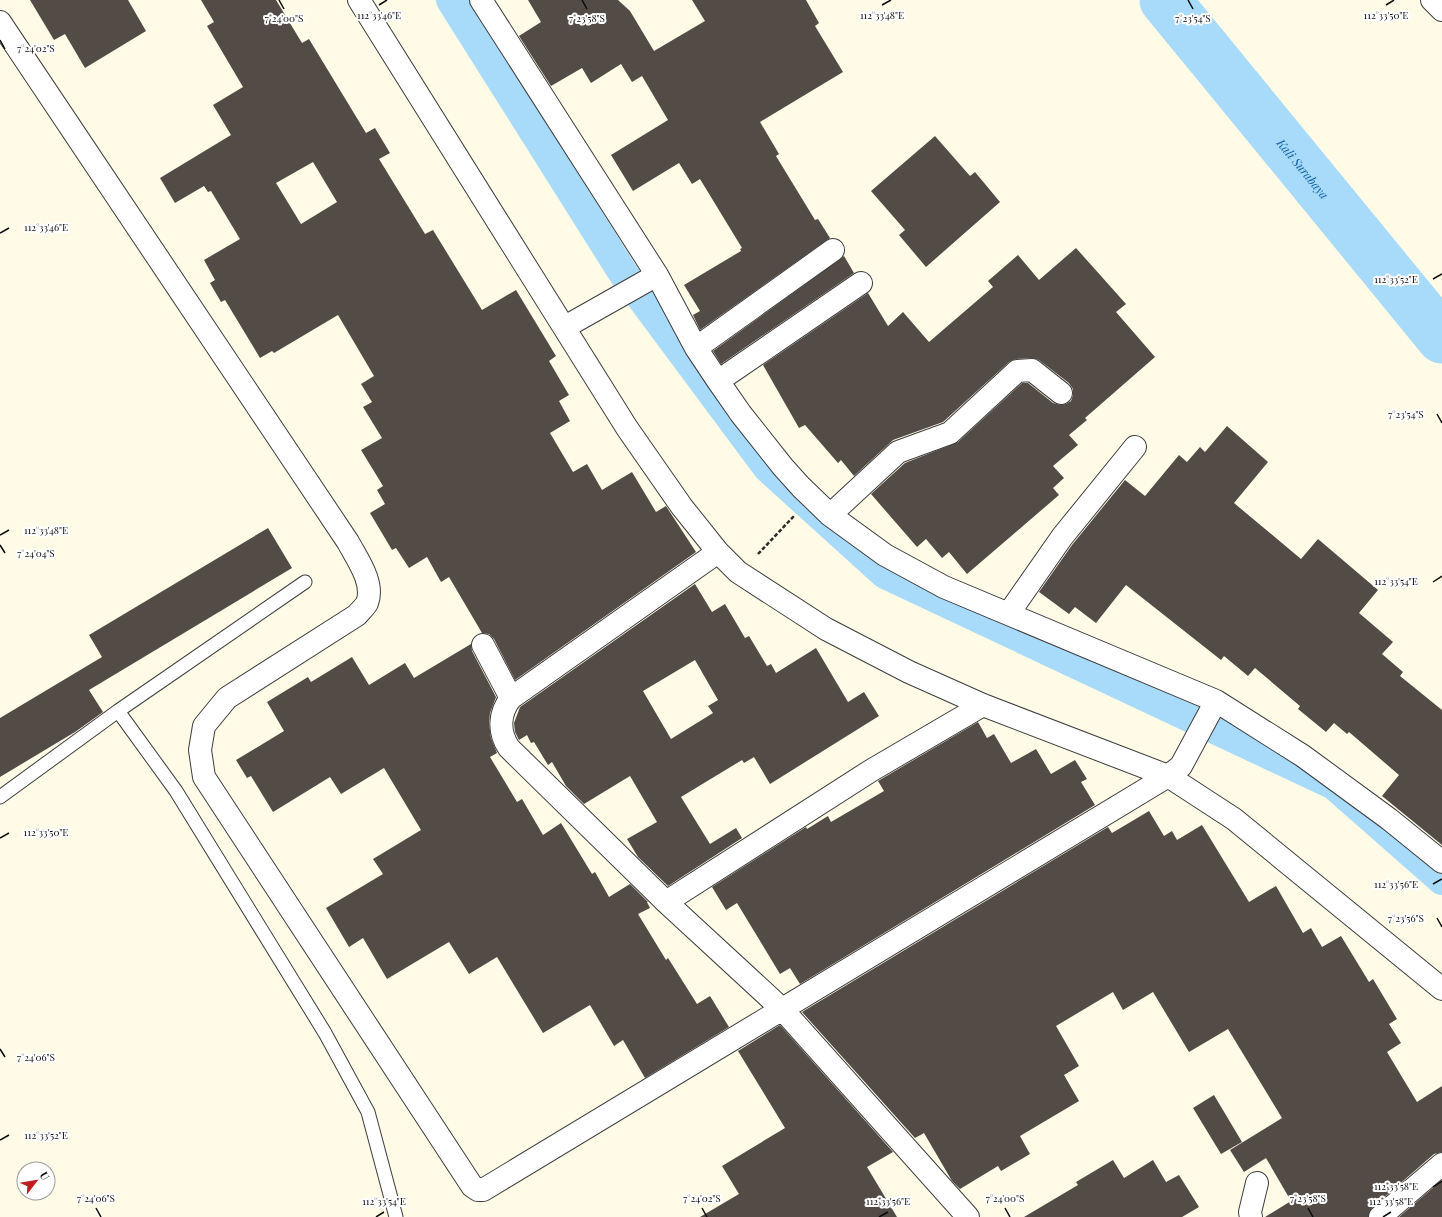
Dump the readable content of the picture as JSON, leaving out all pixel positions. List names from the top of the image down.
{
  "water": ["Kali Surabaya"],
  "north": "top right",
  "coordinates": [
    "112°33'46\"E",
    "112°33'48\"E",
    "112°33'50\"E",
    "7°23'54\"S",
    "7°24'00\"S",
    "7°23'58\"S",
    "7°24'02\"S",
    "112°33'52\"E",
    "7°24'04\"S",
    "112°33'54\"E",
    "112°33'56\"E",
    "7°23'56\"S",
    "7°24'06\"S",
    "112°33'58\"E"
  ]
}
